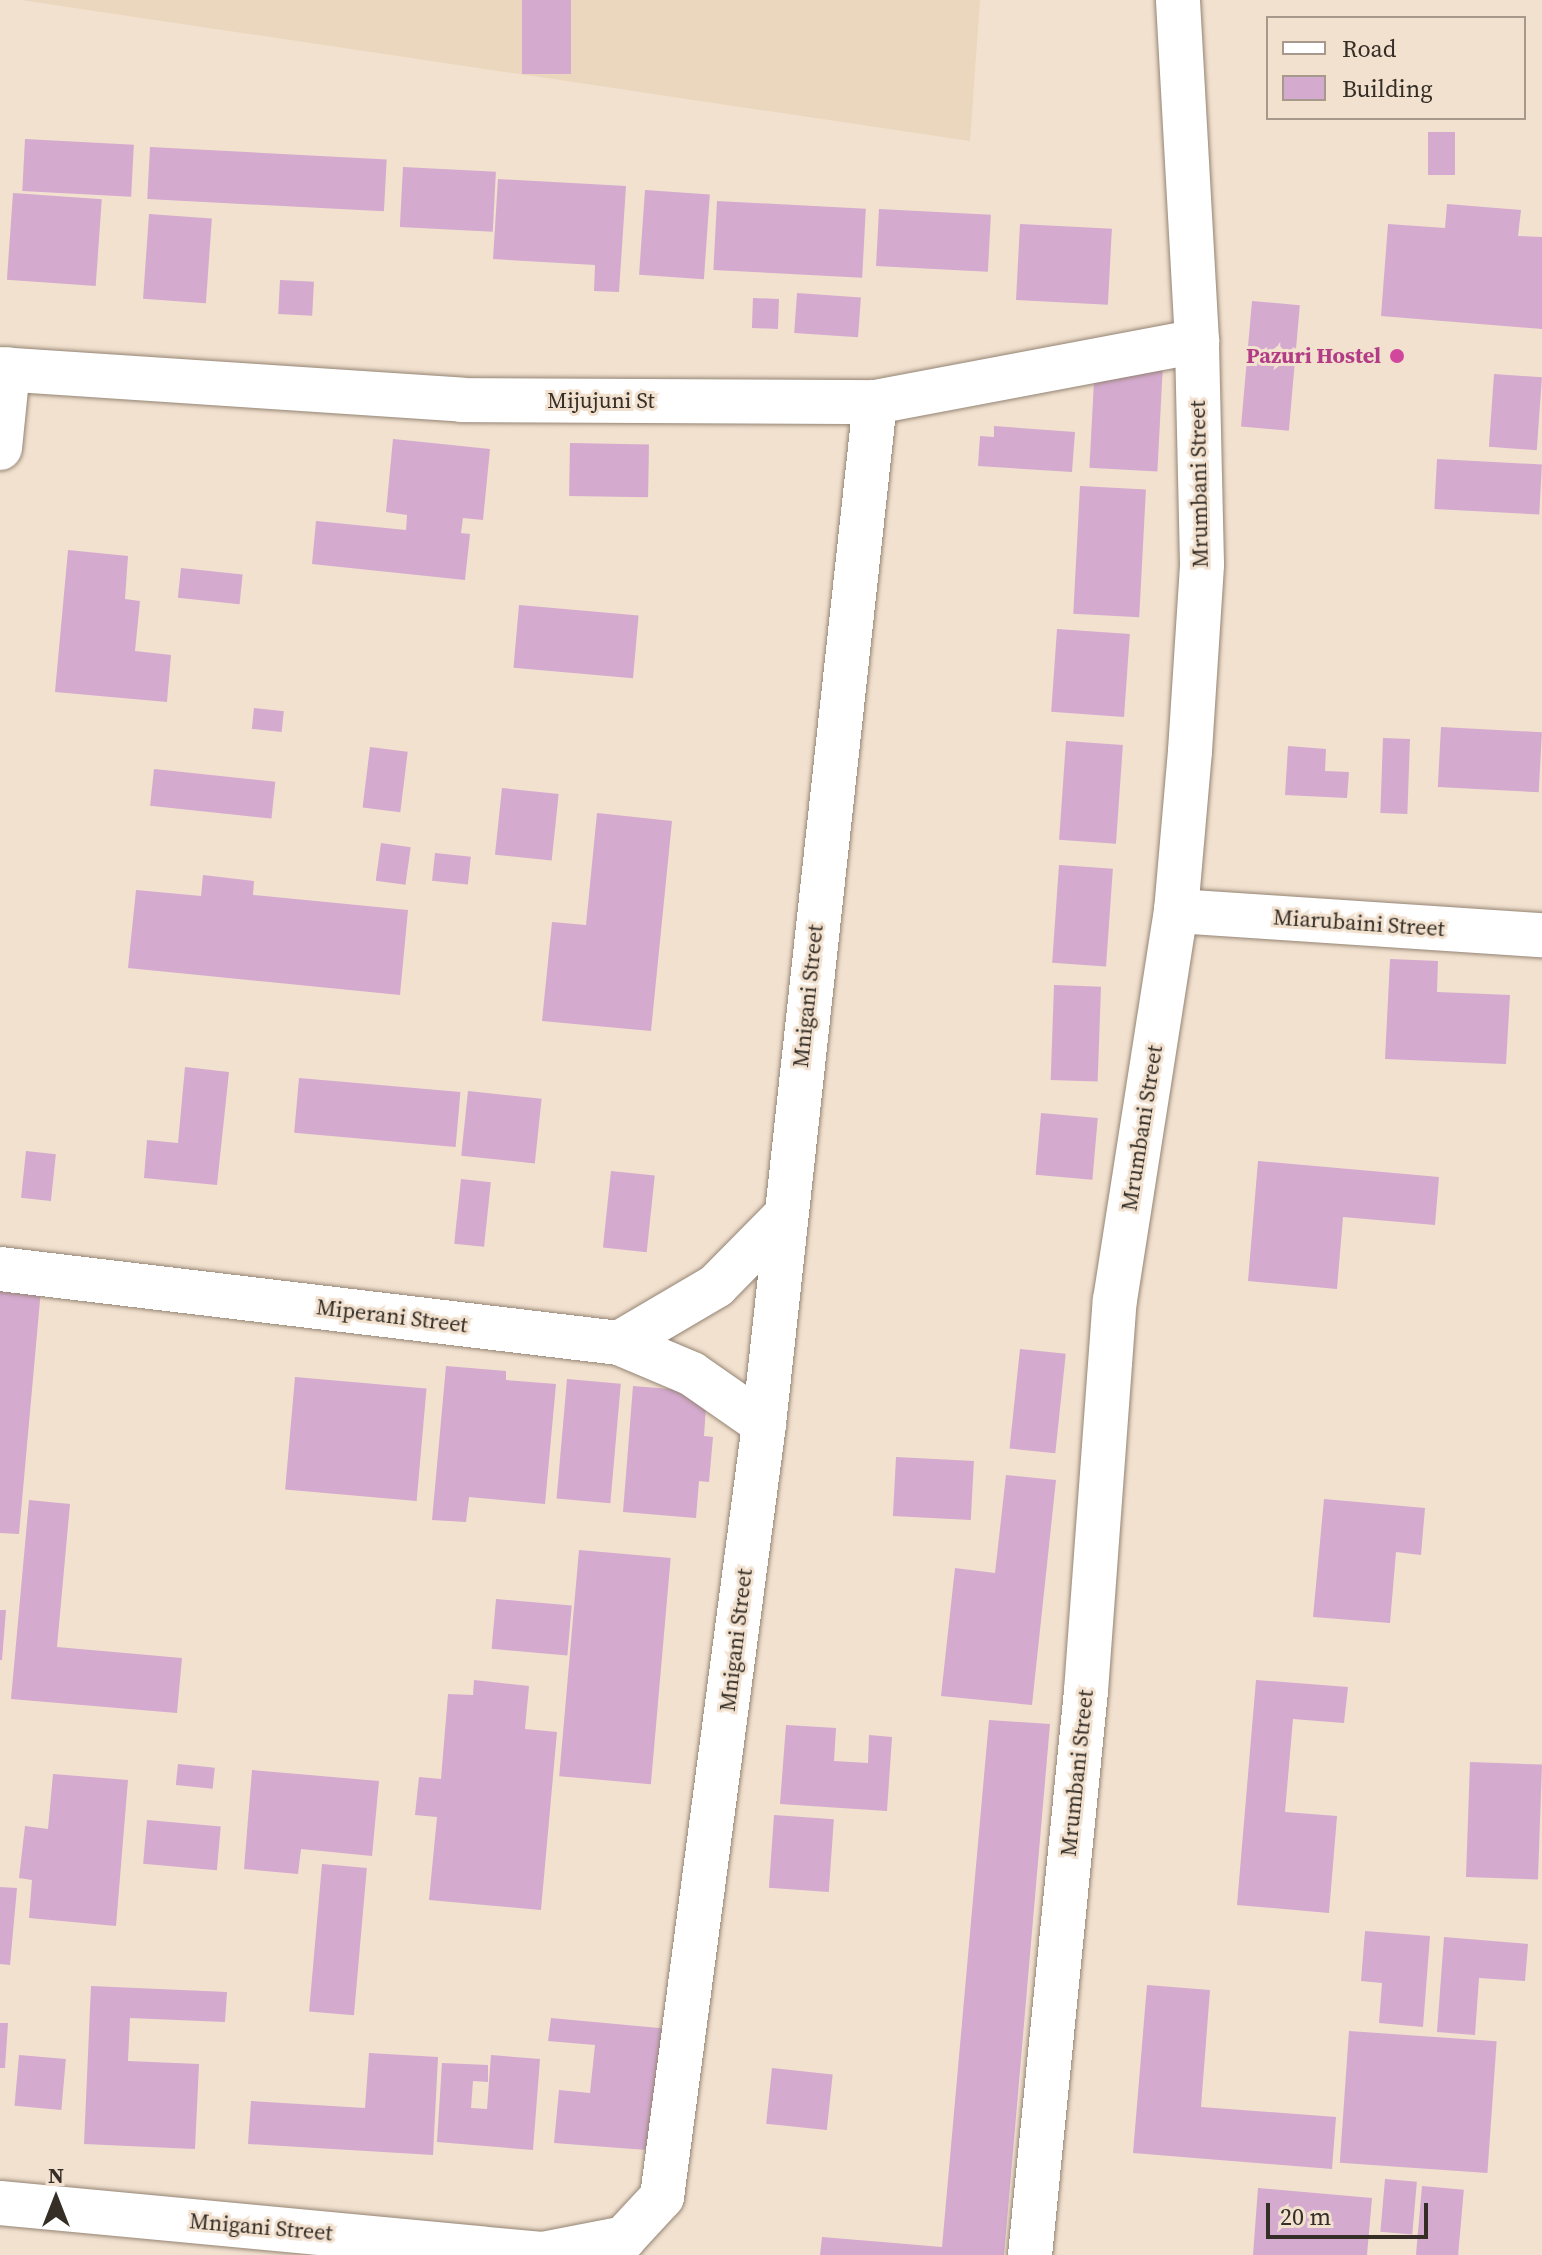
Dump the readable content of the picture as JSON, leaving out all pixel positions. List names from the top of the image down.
{
  "streets": {
    "street": [
      "Mijujuni St",
      "Mrumbani Street",
      "Miarubaini Street",
      "Mnigani Street",
      "Miperani Street"
    ]
  },
  "crossings": [
    ["Mijujuni St", "Mrumbani Street"],
    ["Mijujuni St", "Mnigani Street"],
    ["Mrumbani Street", "Miarubaini Street"],
    ["Mnigani Street", "Miperani Street"]
  ],
  "places": ["Pazuri Hostel"],
  "legend": ["Road", "Building"],
  "scale_bar": "20 m",
  "north": "top"
}
